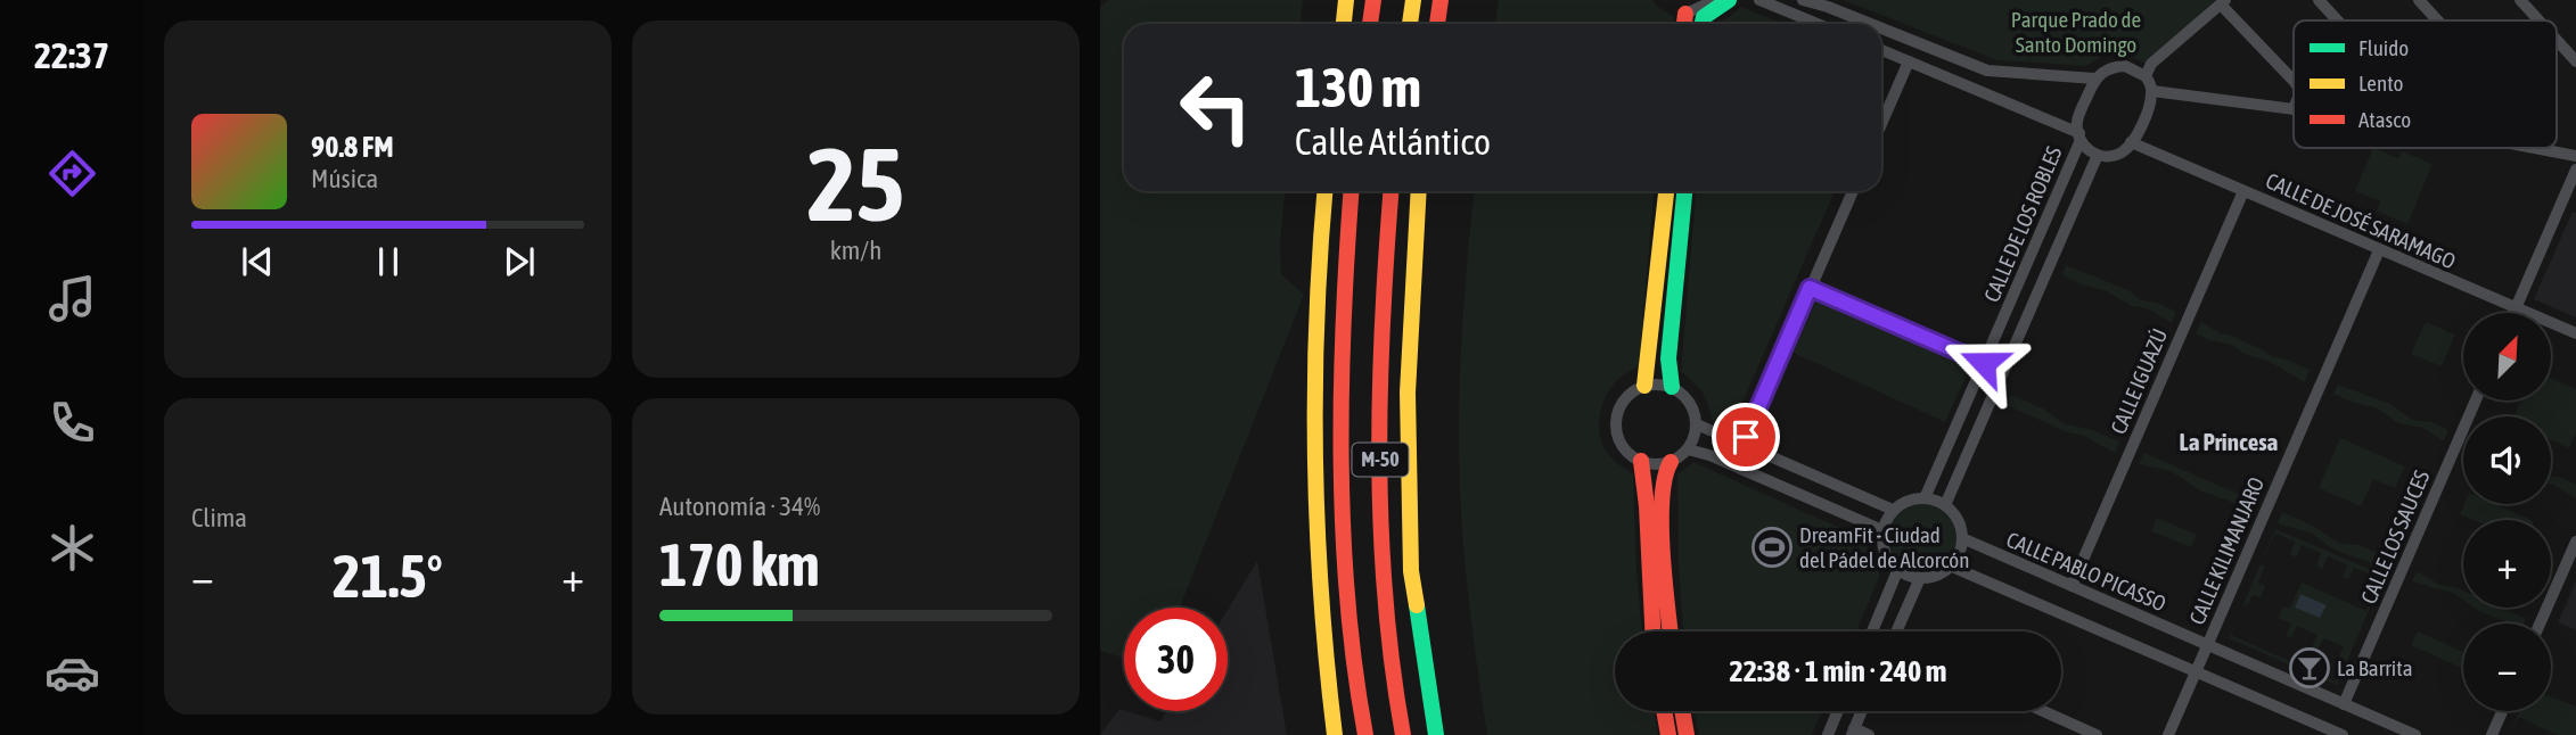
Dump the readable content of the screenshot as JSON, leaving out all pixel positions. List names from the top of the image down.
{
  "streets": {
    "main road": ["M-50"],
    "street": [
      "CALLE DE JOSÉ SARAMAGO",
      "CALLE DE LOS ROBLES",
      "CALLE IGUAZÚ",
      "CALLE LOS SAUCES",
      "CALLE KILIMANJARO",
      "CALLE PABLO PICASSO"
    ]
  },
  "crossings": [
    ["CALLE DE JOSÉ SARAMAGO", "CALLE DE LOS ROBLES"],
    ["CALLE DE JOSÉ SARAMAGO", "CALLE IGUAZÚ"],
    ["CALLE DE JOSÉ SARAMAGO", "CALLE KILIMANJARO"],
    ["CALLE DE LOS ROBLES", "CALLE PABLO PICASSO"],
    ["CALLE IGUAZÚ", "CALLE PABLO PICASSO"],
    ["CALLE LOS SAUCES", "CALLE PABLO PICASSO"],
    ["CALLE KILIMANJARO", "CALLE PABLO PICASSO"]
  ],
  "districts": ["La Princesa"],
  "parks": ["Parque Prado de Santo Domingo"],
  "places": {
    "sports": ["DreamFit - Ciudad del Pádel de Alcorcón"],
    "bar": ["La Barrita"]
  },
  "legend": ["Fluido", "Lento", "Atasco"],
  "north": "top right",
  "page": {
    "tabs": "22:37",
    "tile": [
      ["25", "km/h"],
      "Clima",
      ["Autonomía · 34%", "170 km"]
    ],
    "turn": ["130 m", "Calle Atlántico"],
    "song": ["90.8 FM", "Música"],
    "map_buttons": ["+", "−"],
    "heat": ["−", "21.5°", "+"],
    "limit": "30",
    "trip": "22:38 · 1 min · 240 m"
  }
}
